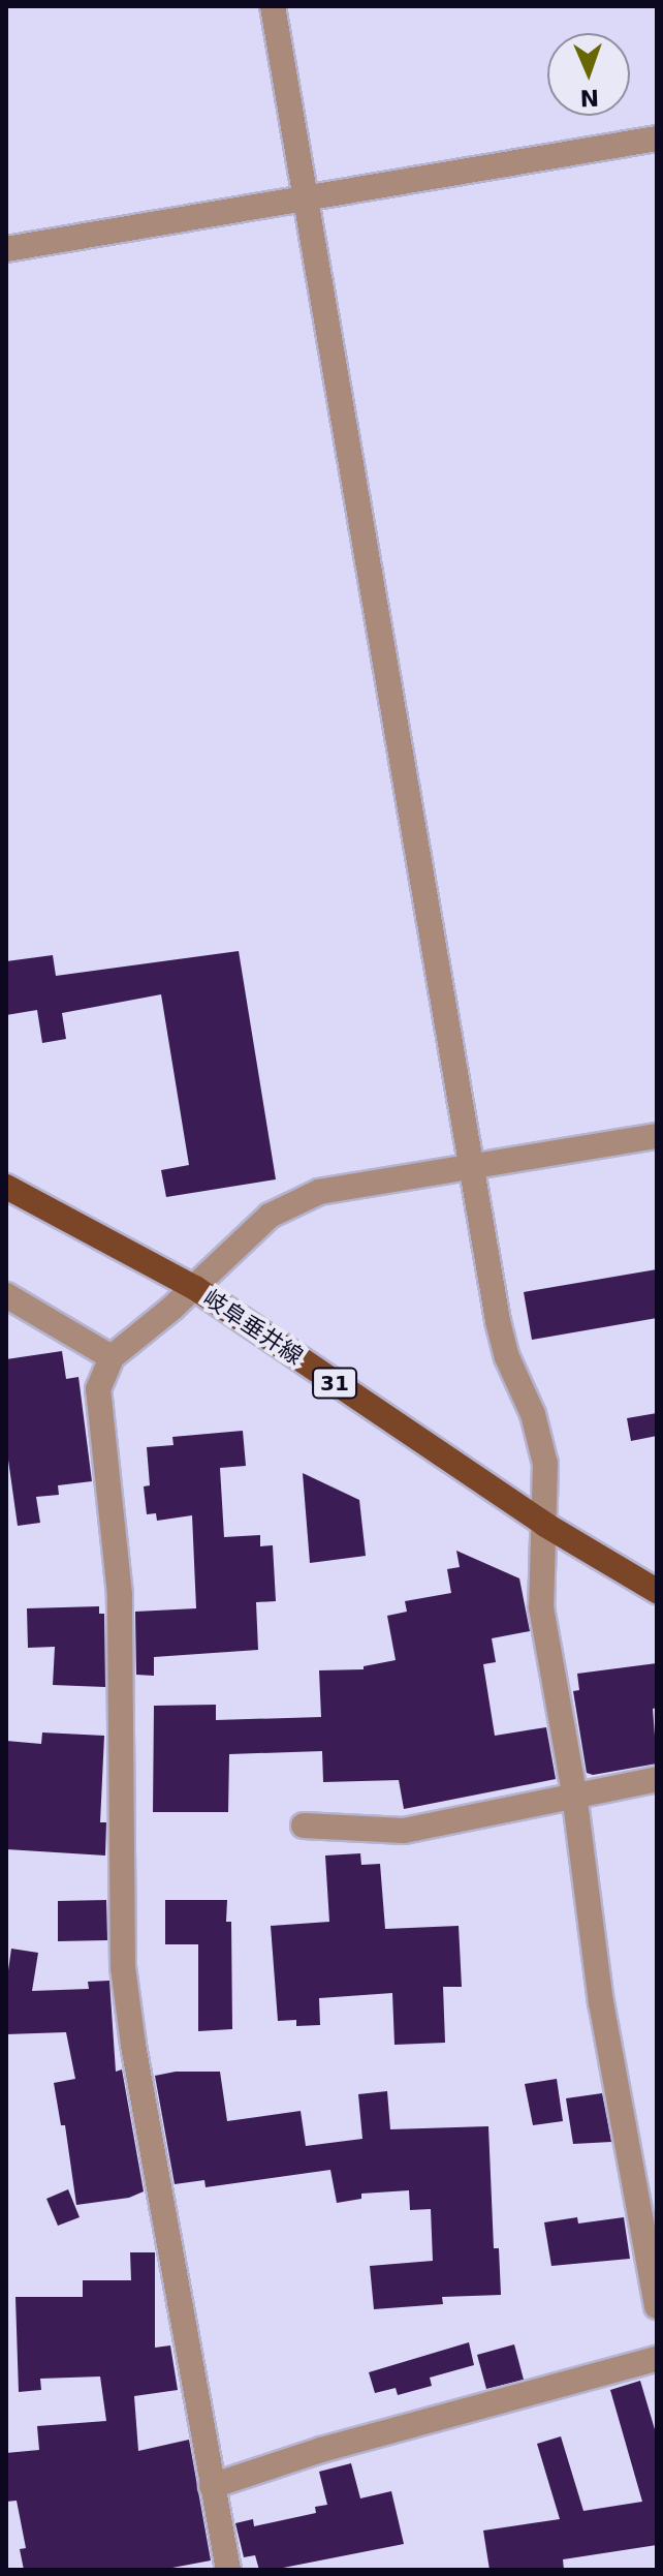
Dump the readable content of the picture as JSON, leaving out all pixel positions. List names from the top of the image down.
{
  "streets": {
    "main road": ["岐阜垂井線", "31"]
  },
  "north": "bottom"
}
